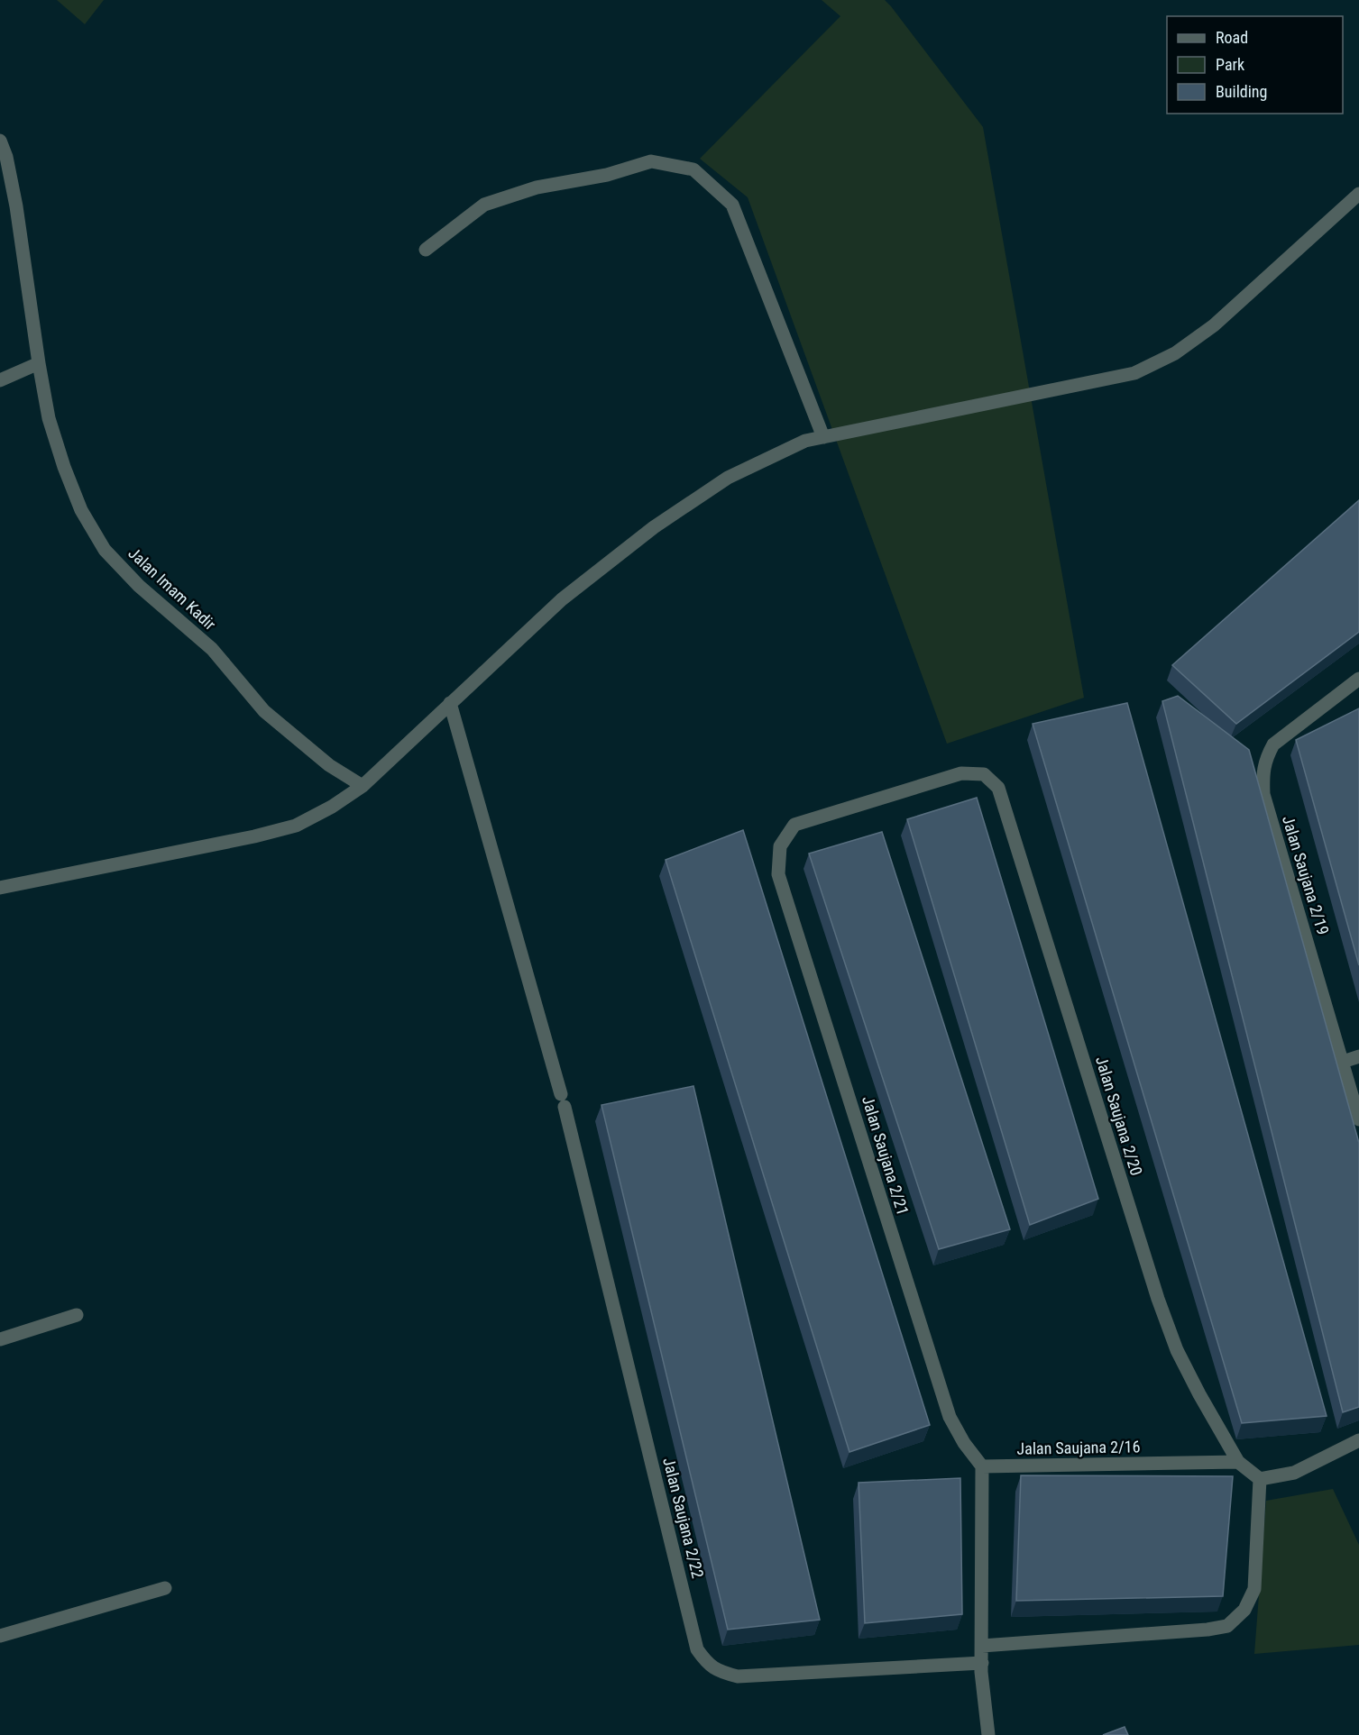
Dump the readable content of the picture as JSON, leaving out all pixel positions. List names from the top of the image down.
{
  "streets": {
    "street": [
      "Jalan Imam Kadir",
      "Jalan Saujana 2/19",
      "Jalan Saujana 2/20",
      "Jalan Saujana 2/21",
      "Jalan Saujana 2/16",
      "Jalan Saujana 2/22"
    ]
  },
  "crossings": [
    ["Jalan Saujana 2/20", "Jalan Saujana 2/21"],
    ["Jalan Saujana 2/20", "Jalan Saujana 2/16"],
    ["Jalan Saujana 2/21", "Jalan Saujana 2/16"]
  ],
  "legend": ["Road", "Park", "Building"]
}
